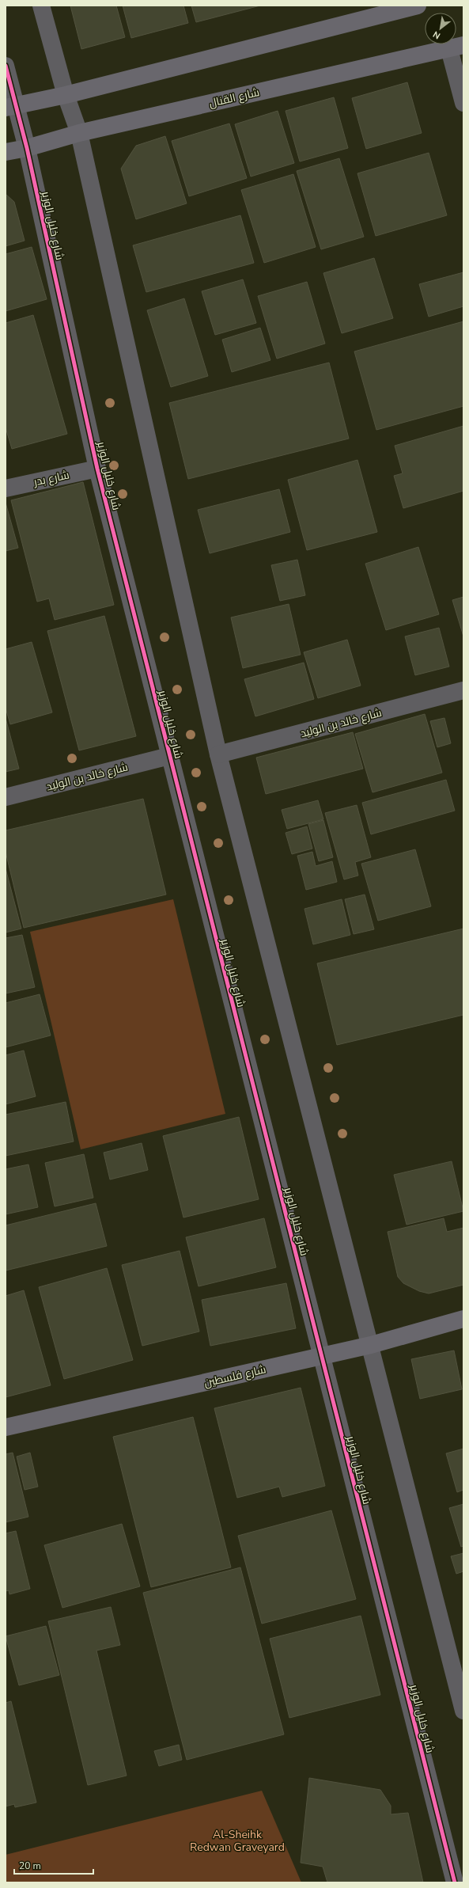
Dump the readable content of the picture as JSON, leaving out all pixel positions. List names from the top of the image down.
{
  "streets": {
    "main road": ["شارع القنال", "شارع فلسطين"],
    "street": ["شارع خليل الوزير", "شارع بدر", "شارع خالد بن الوليد"]
  },
  "crossings": [
    ["شارع القنال", "شارع خليل الوزير"],
    ["شارع خليل الوزير", "شارع بدر"],
    ["شارع خليل الوزير", "شارع خالد بن الوليد"],
    ["شارع خليل الوزير", "شارع فلسطين"]
  ],
  "parks": ["Al-Sheihk Redwan Graveyard"],
  "scale_bar": "20 m",
  "north": "bottom left"
}
